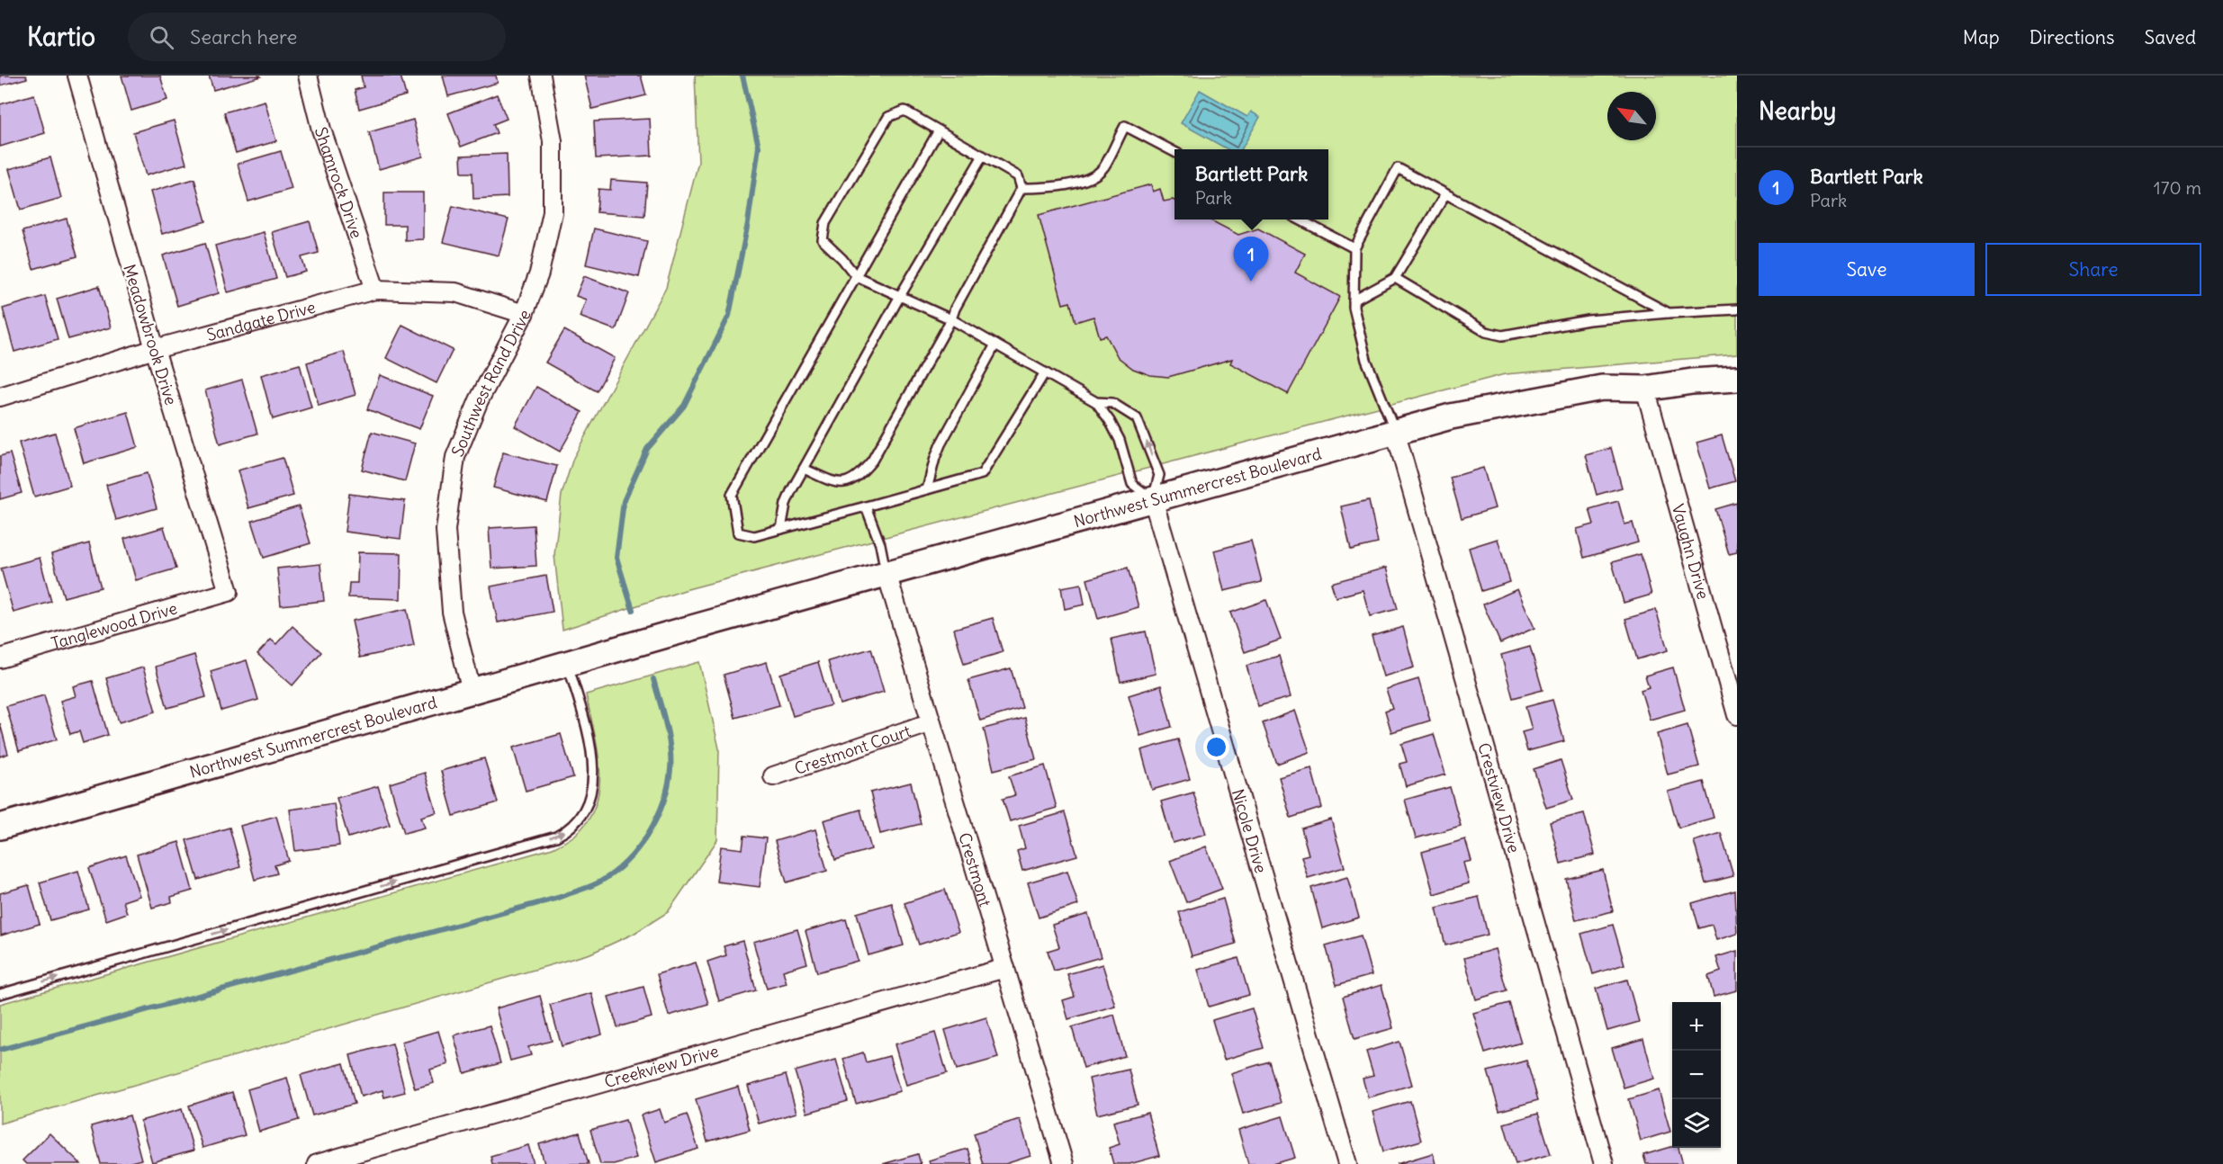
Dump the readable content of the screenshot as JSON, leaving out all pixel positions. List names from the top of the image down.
{
  "streets": {
    "street": [
      "Shamrock Drive",
      "Sandgate Drive",
      "Meadowbrook Drive",
      "Southwest Rand Drive",
      "Northwest Summercrest Boulevard",
      "Vaughn Drive",
      "Tanglewood Drive",
      "Crestmont Court",
      "Crestview Drive",
      "Nicole Drive",
      "Crestmont",
      "Creekview Drive"
    ]
  },
  "crossings": [
    ["Shamrock Drive", "Sandgate Drive"],
    ["Sandgate Drive", "Meadowbrook Drive"],
    ["Sandgate Drive", "Southwest Rand Drive"],
    ["Meadowbrook Drive", "Tanglewood Drive"],
    ["Southwest Rand Drive", "Northwest Summercrest Boulevard"],
    ["Northwest Summercrest Boulevard", "Vaughn Drive"],
    ["Northwest Summercrest Boulevard", "Crestview Drive"],
    ["Northwest Summercrest Boulevard", "Nicole Drive"],
    ["Northwest Summercrest Boulevard", "Crestmont"],
    ["Crestmont Court", "Crestmont"],
    ["Crestmont", "Creekview Drive"]
  ],
  "north": "top left",
  "page": {
    "header": "Kartio",
    "search": "Search here",
    "nav": ["Map", "Directions", "Saved"],
    "heading": "Nearby",
    "list": [
      {
        "mark": "1",
        "name": "Bartlett Park",
        "note": "Park",
        "value": "170 m"
      }
    ],
    "popup": ["Bartlett Park", "Park"],
    "buttons": ["Save", "Share"],
    "pins": "1",
    "map_buttons": ["+", "−"]
  }
}
